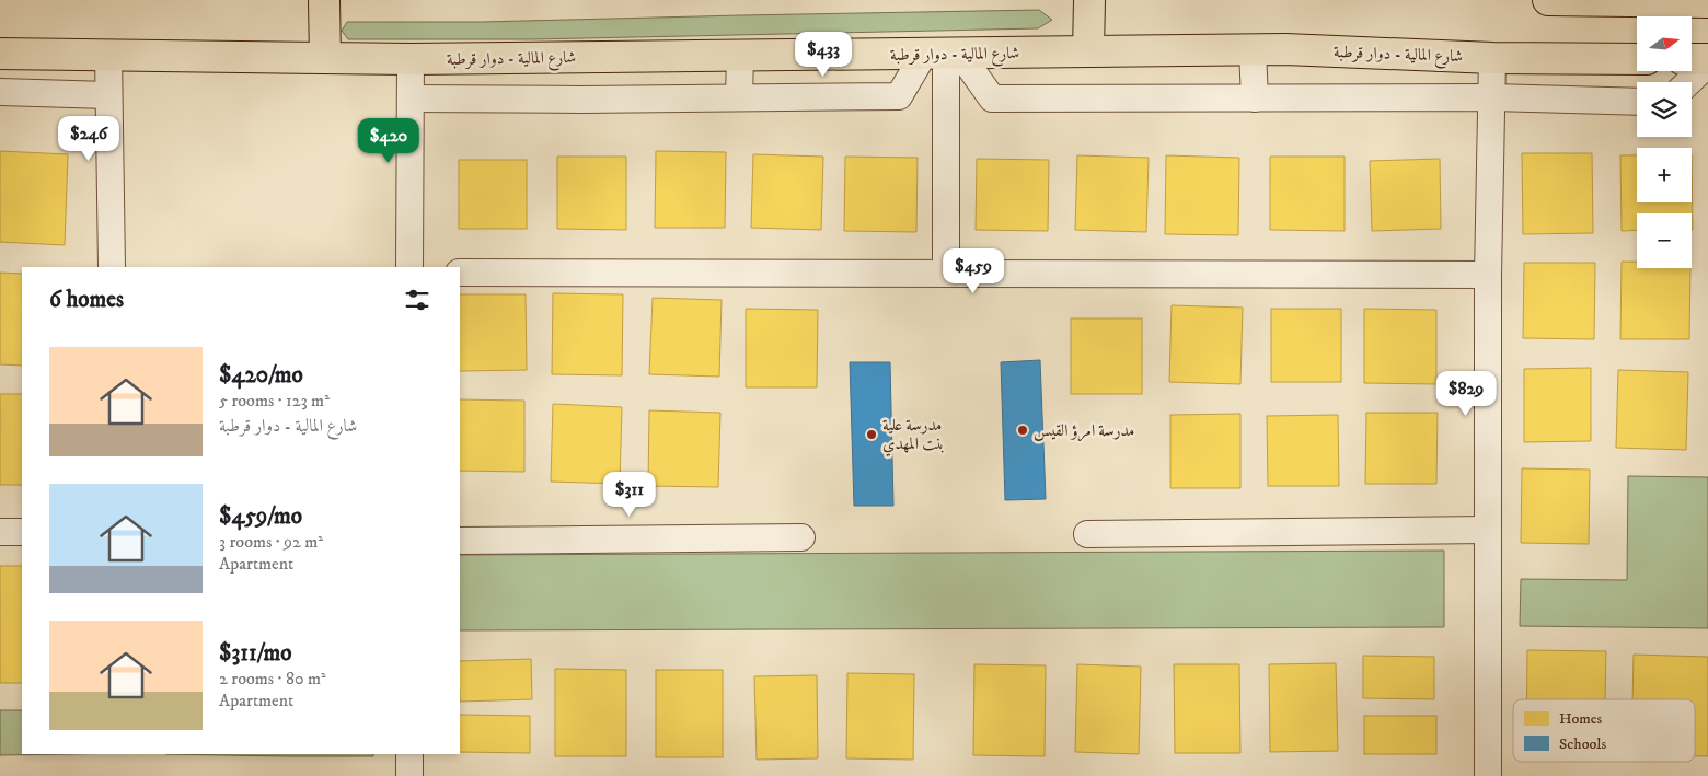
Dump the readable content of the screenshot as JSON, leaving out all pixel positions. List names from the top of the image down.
{
  "streets": {
    "main road": ["شارع المالية - دوار قرطبة"]
  },
  "places": ["مدرسة امرؤ القيس", "مدرسة علية بنت المهدي"],
  "legend": ["Homes", "Schools"],
  "north": "right",
  "page": {
    "map_buttons": ["+", "−"],
    "price": [
      "$433",
      "$246",
      "$420",
      "$459",
      "$829",
      "$311"
    ],
    "heading": "6 homes",
    "list": [
      {
        "name": "$420/mo",
        "note": "5 rooms · 123 m² · شارع المالية - دوار قرطبة"
      },
      {
        "name": "$459/mo",
        "note": "3 rooms · 92 m² · Apartment"
      },
      {
        "name": "$311/mo",
        "note": "2 rooms · 80 m² · Apartment"
      }
    ]
  }
}
